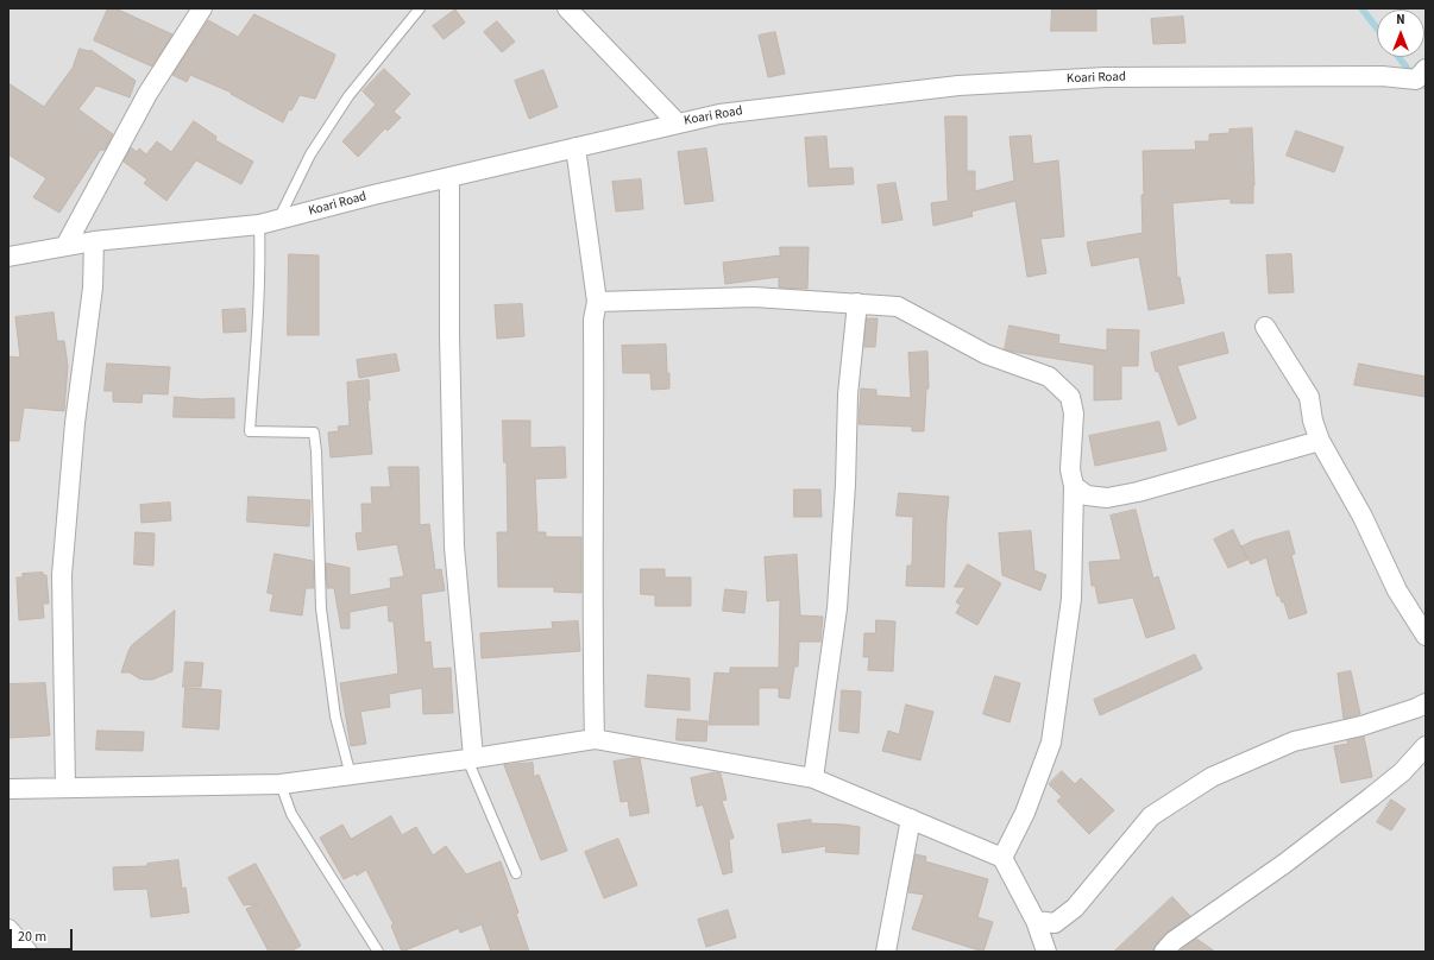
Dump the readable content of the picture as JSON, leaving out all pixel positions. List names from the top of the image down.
{
  "streets": {
    "street": ["Koari Road"]
  },
  "scale_bar": "20 m",
  "north": "top"
}
